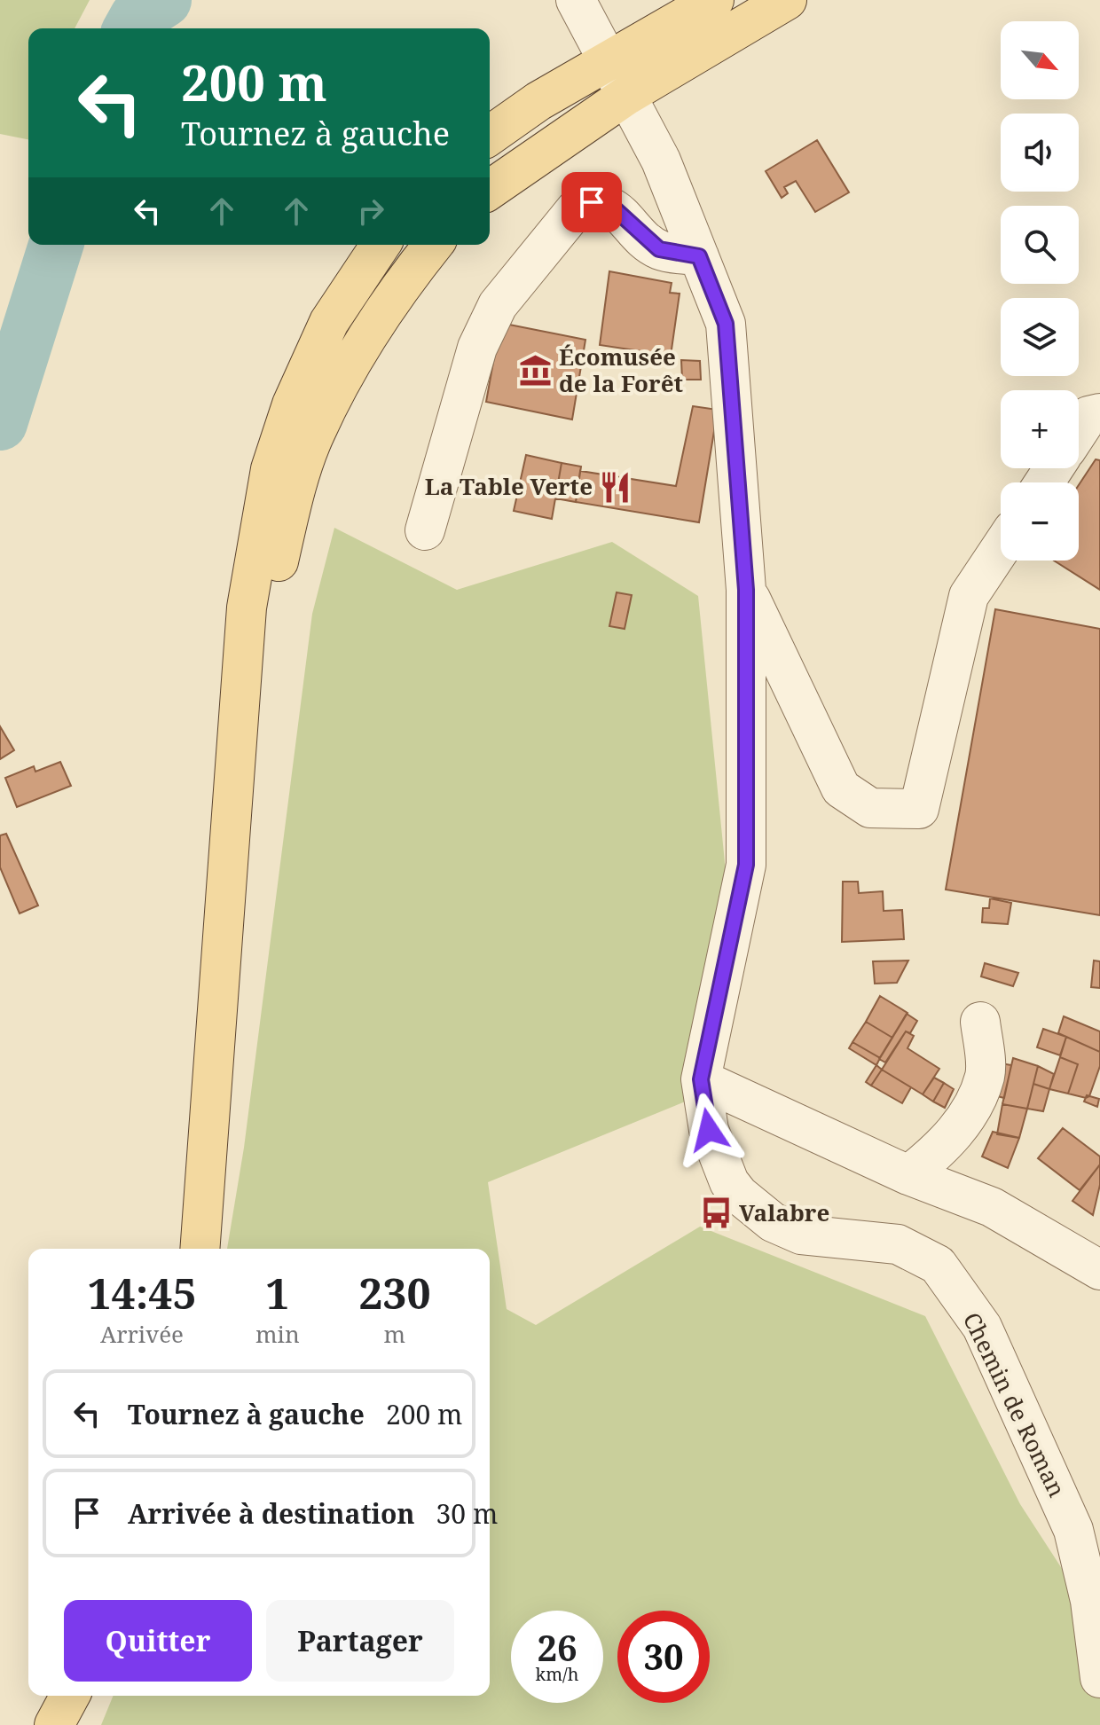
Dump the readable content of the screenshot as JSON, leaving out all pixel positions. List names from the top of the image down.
{
  "streets": {
    "street": ["Chemin de Roman"]
  },
  "places": {
    "museum": ["Écomusée de la Forêt"],
    "restaurant": ["La Table Verte"],
    "bus stop": ["Valabre"]
  },
  "north": "bottom right",
  "page": {
    "map_buttons": ["+", "−"],
    "turn": ["200 m", "Tournez à gauche"],
    "eta": [
      "14:45",
      "Arrivée",
      "1",
      "min",
      "230",
      "m"
    ],
    "list": [
      {
        "name": "Tournez à gauche",
        "value": "200 m"
      },
      {
        "name": "Arrivée à destination",
        "value": "30 m"
      }
    ],
    "buttons": ["Quitter", "Partager"],
    "speed": "26 km/h",
    "limit": "30"
  }
}
